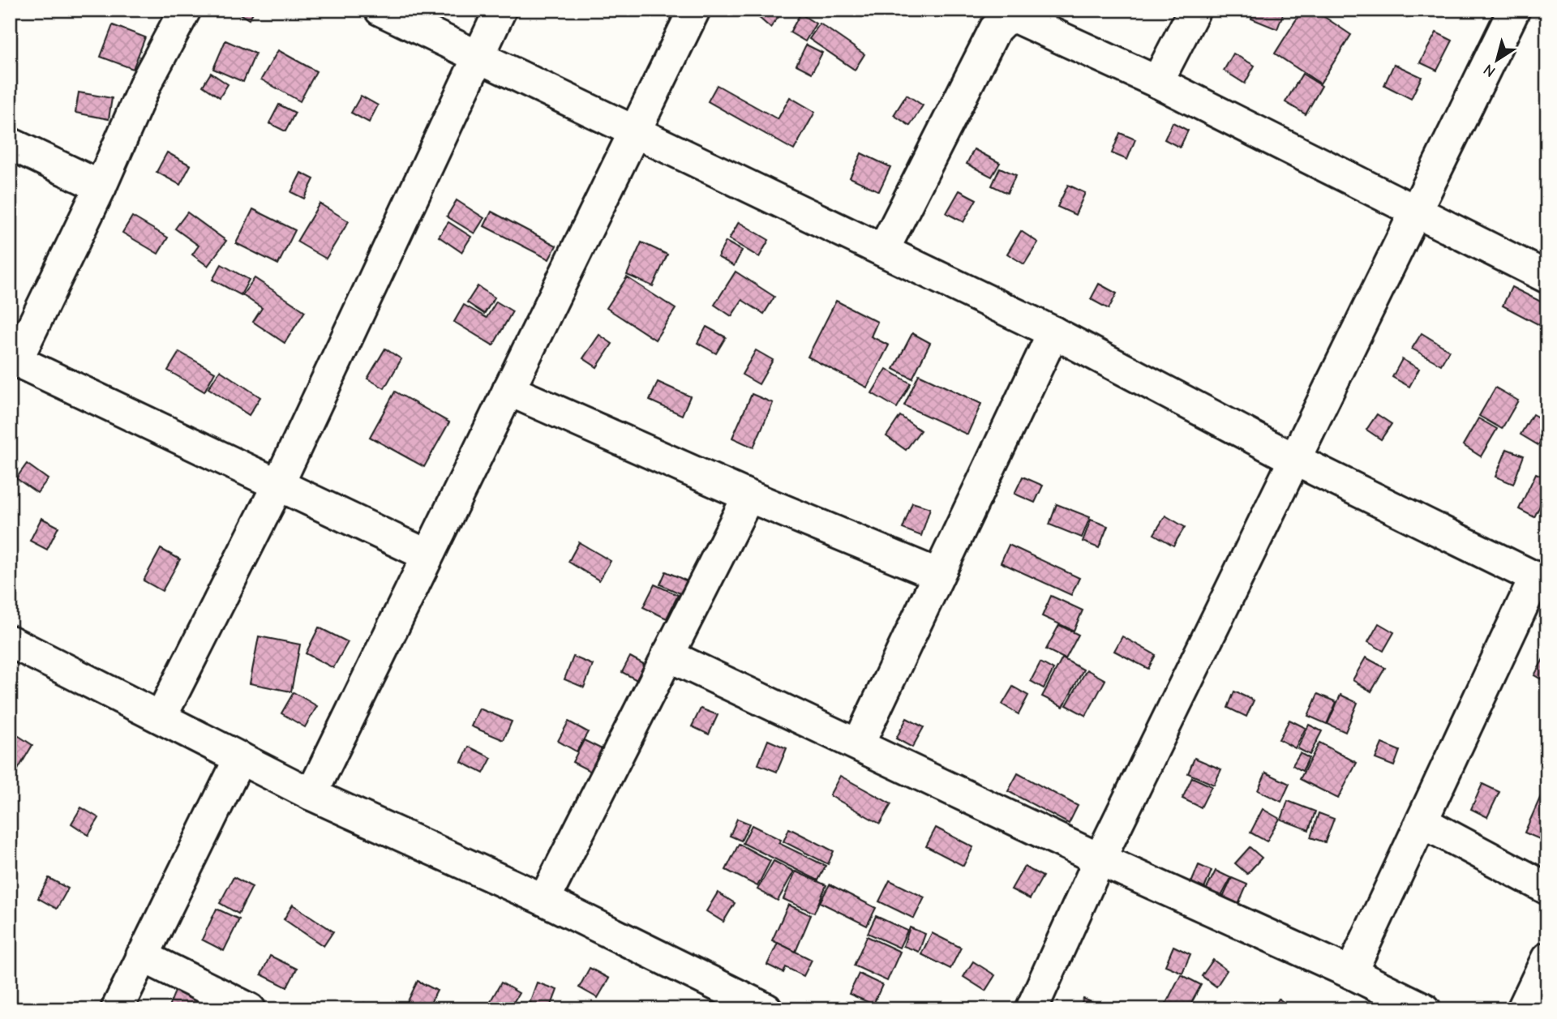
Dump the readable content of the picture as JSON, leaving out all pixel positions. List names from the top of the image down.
{
  "north": "bottom left"
}
